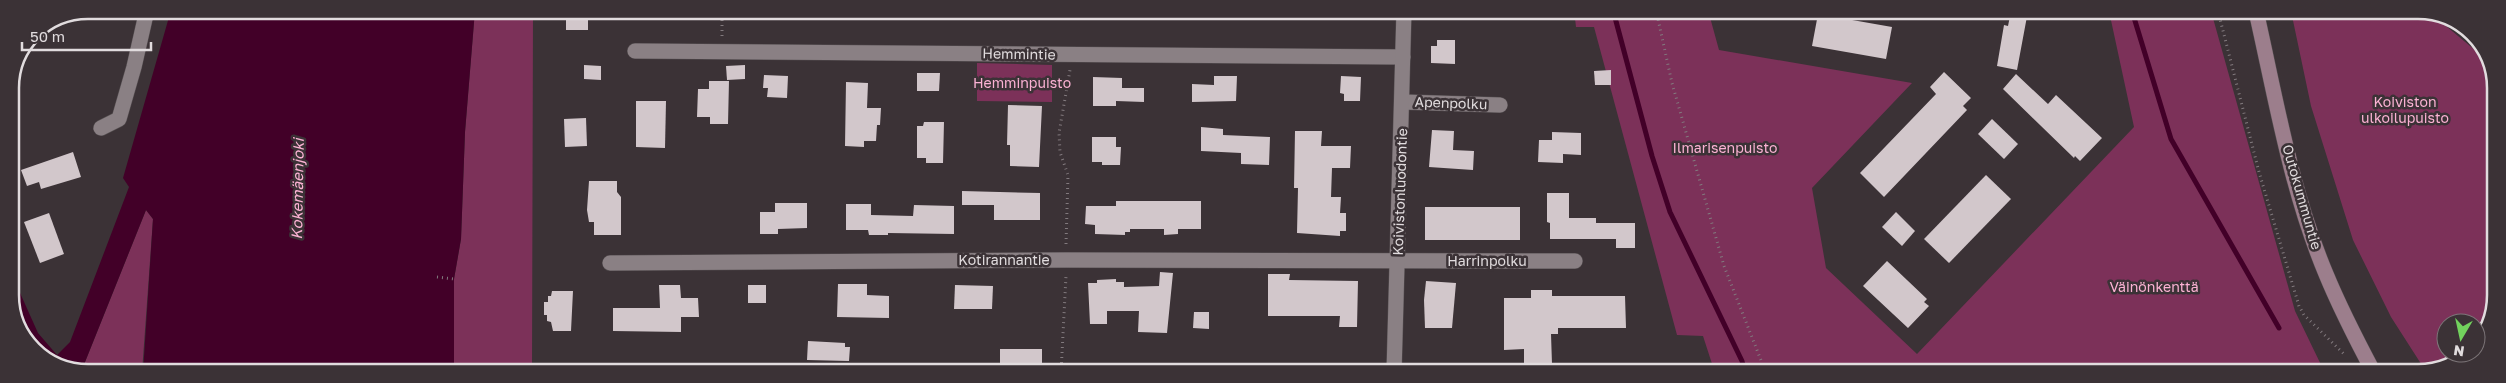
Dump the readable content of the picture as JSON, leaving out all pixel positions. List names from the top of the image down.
{
  "streets": {
    "street": [
      "Hemmintie",
      "Apenpolku",
      "Koivistonluodontie",
      "Outokummuntie",
      "Kotirannantie",
      "Harrinpolku"
    ]
  },
  "crossings": [
    ["Hemmintie", "Koivistonluodontie"],
    ["Apenpolku", "Koivistonluodontie"],
    ["Koivistonluodontie", "Kotirannantie"],
    ["Koivistonluodontie", "Harrinpolku"],
    ["Kotirannantie", "Harrinpolku"]
  ],
  "water": ["Kokemäenjoki"],
  "parks": [
    "Hemminpuisto",
    "Koiviston ulkoilupuisto",
    "Ilmarisenpuisto",
    "Väinönkenttä"
  ],
  "scale_bar": "50 m",
  "north": "bottom"
}
